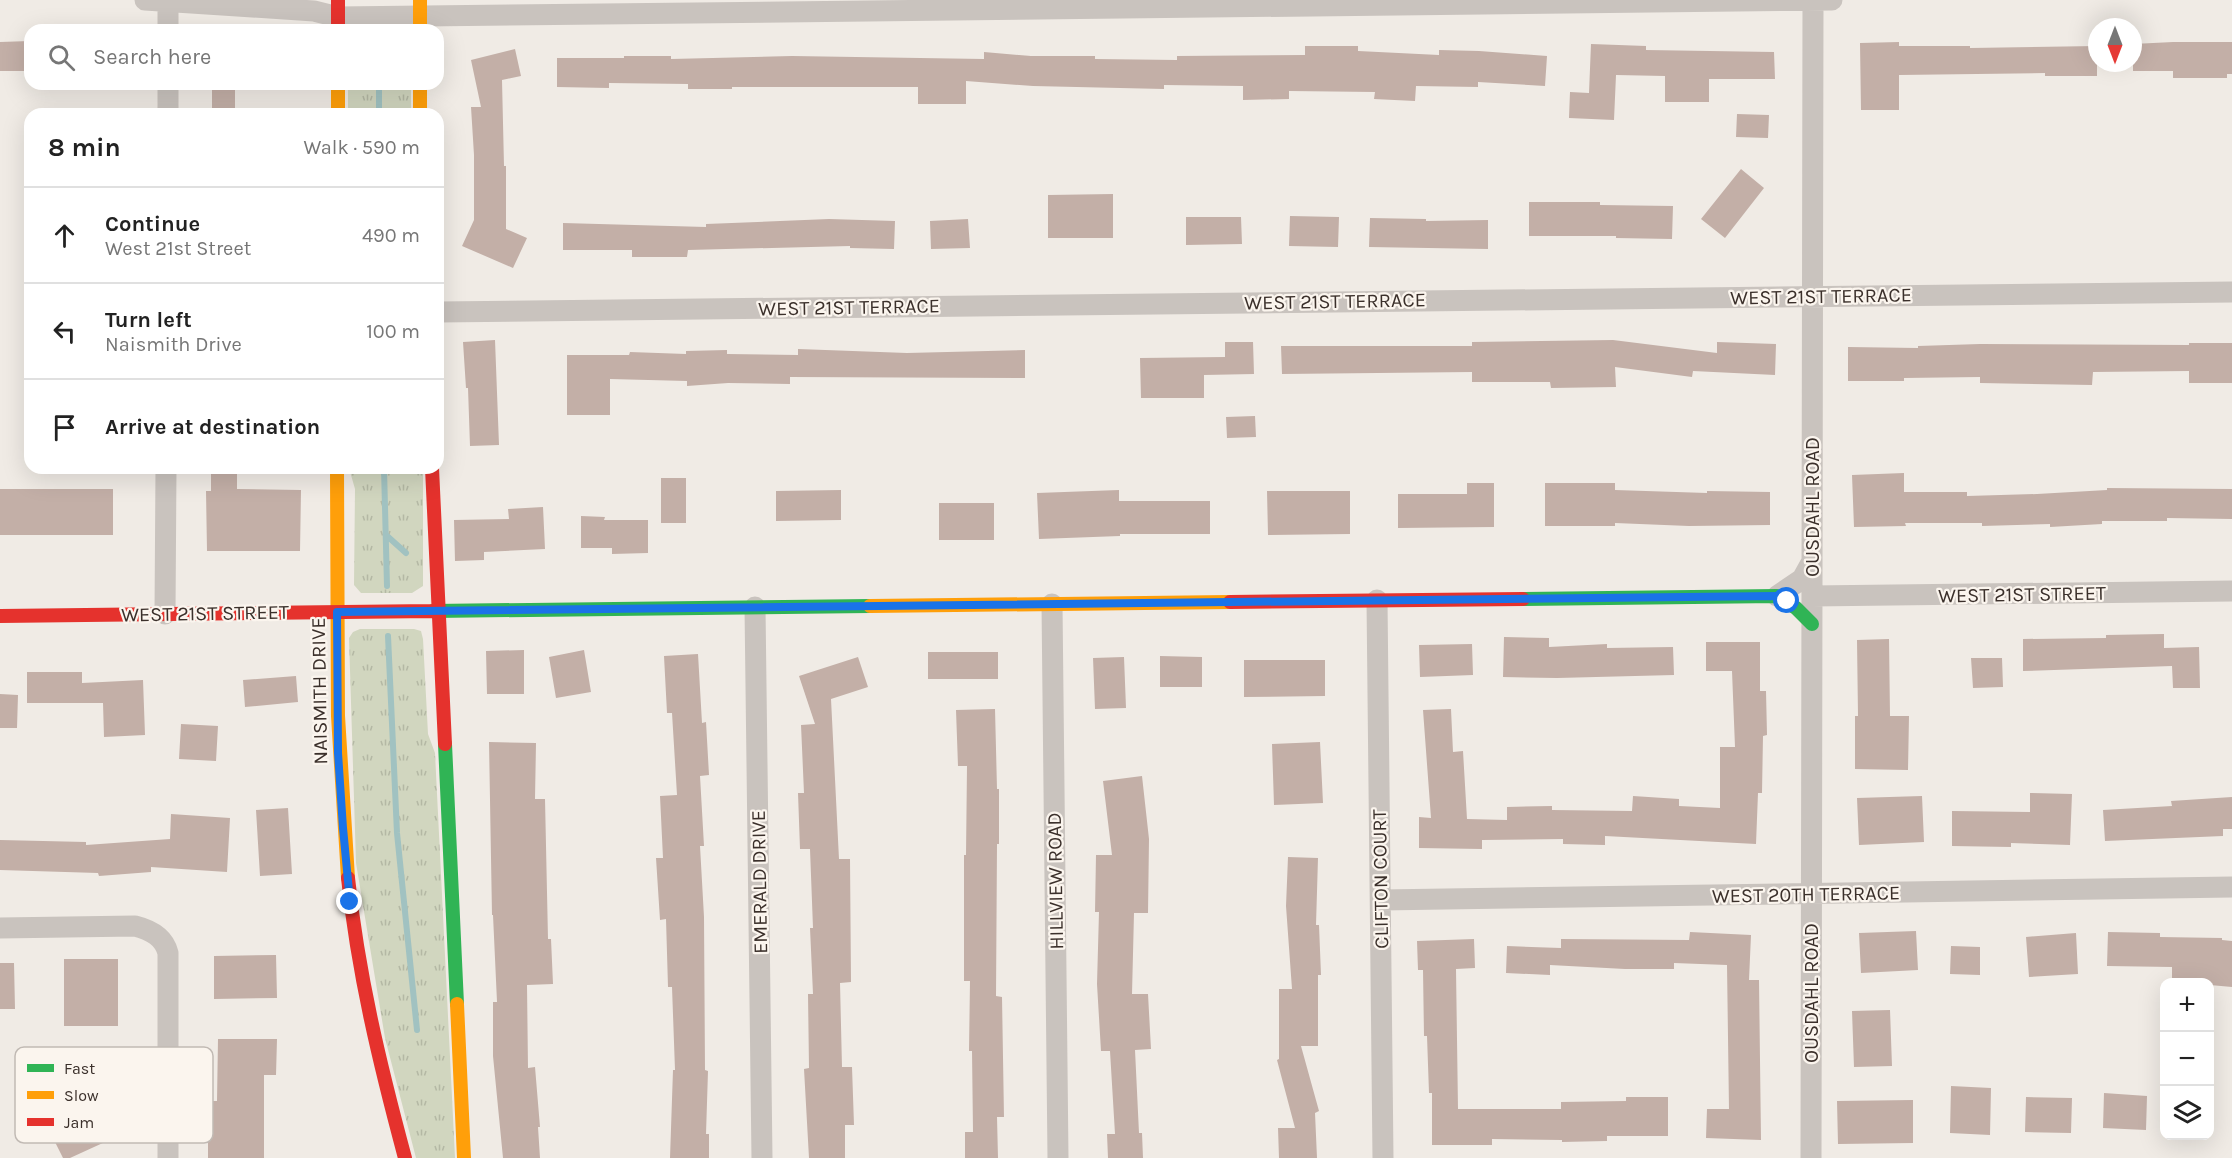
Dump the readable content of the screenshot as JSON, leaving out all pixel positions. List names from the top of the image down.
{
  "streets": {
    "street": [
      "WEST 21ST TERRACE",
      "OUSDAHL ROAD",
      "WEST 21ST STREET",
      "NAISMITH DRIVE",
      "CLIFTON COURT",
      "HILLVIEW ROAD",
      "EMERALD DRIVE",
      "WEST 20TH TERRACE"
    ]
  },
  "crossings": [
    ["WEST 21ST TERRACE", "OUSDAHL ROAD"],
    ["OUSDAHL ROAD", "WEST 21ST STREET"],
    ["OUSDAHL ROAD", "WEST 20TH TERRACE"],
    ["WEST 21ST STREET", "NAISMITH DRIVE"],
    ["WEST 21ST STREET", "CLIFTON COURT"],
    ["WEST 21ST STREET", "HILLVIEW ROAD"],
    ["WEST 21ST STREET", "EMERALD DRIVE"],
    ["CLIFTON COURT", "WEST 20TH TERRACE"]
  ],
  "legend": ["Fast", "Slow", "Jam"],
  "north": "bottom",
  "page": {
    "search": "Search here",
    "heading": ["8 min", "Walk · 590 m"],
    "list": [
      ["Continue", "West 21st Street", "490 m"],
      ["Turn left", "Naismith Drive", "100 m"],
      "Arrive at destination"
    ],
    "map_buttons": ["+", "−"]
  }
}
